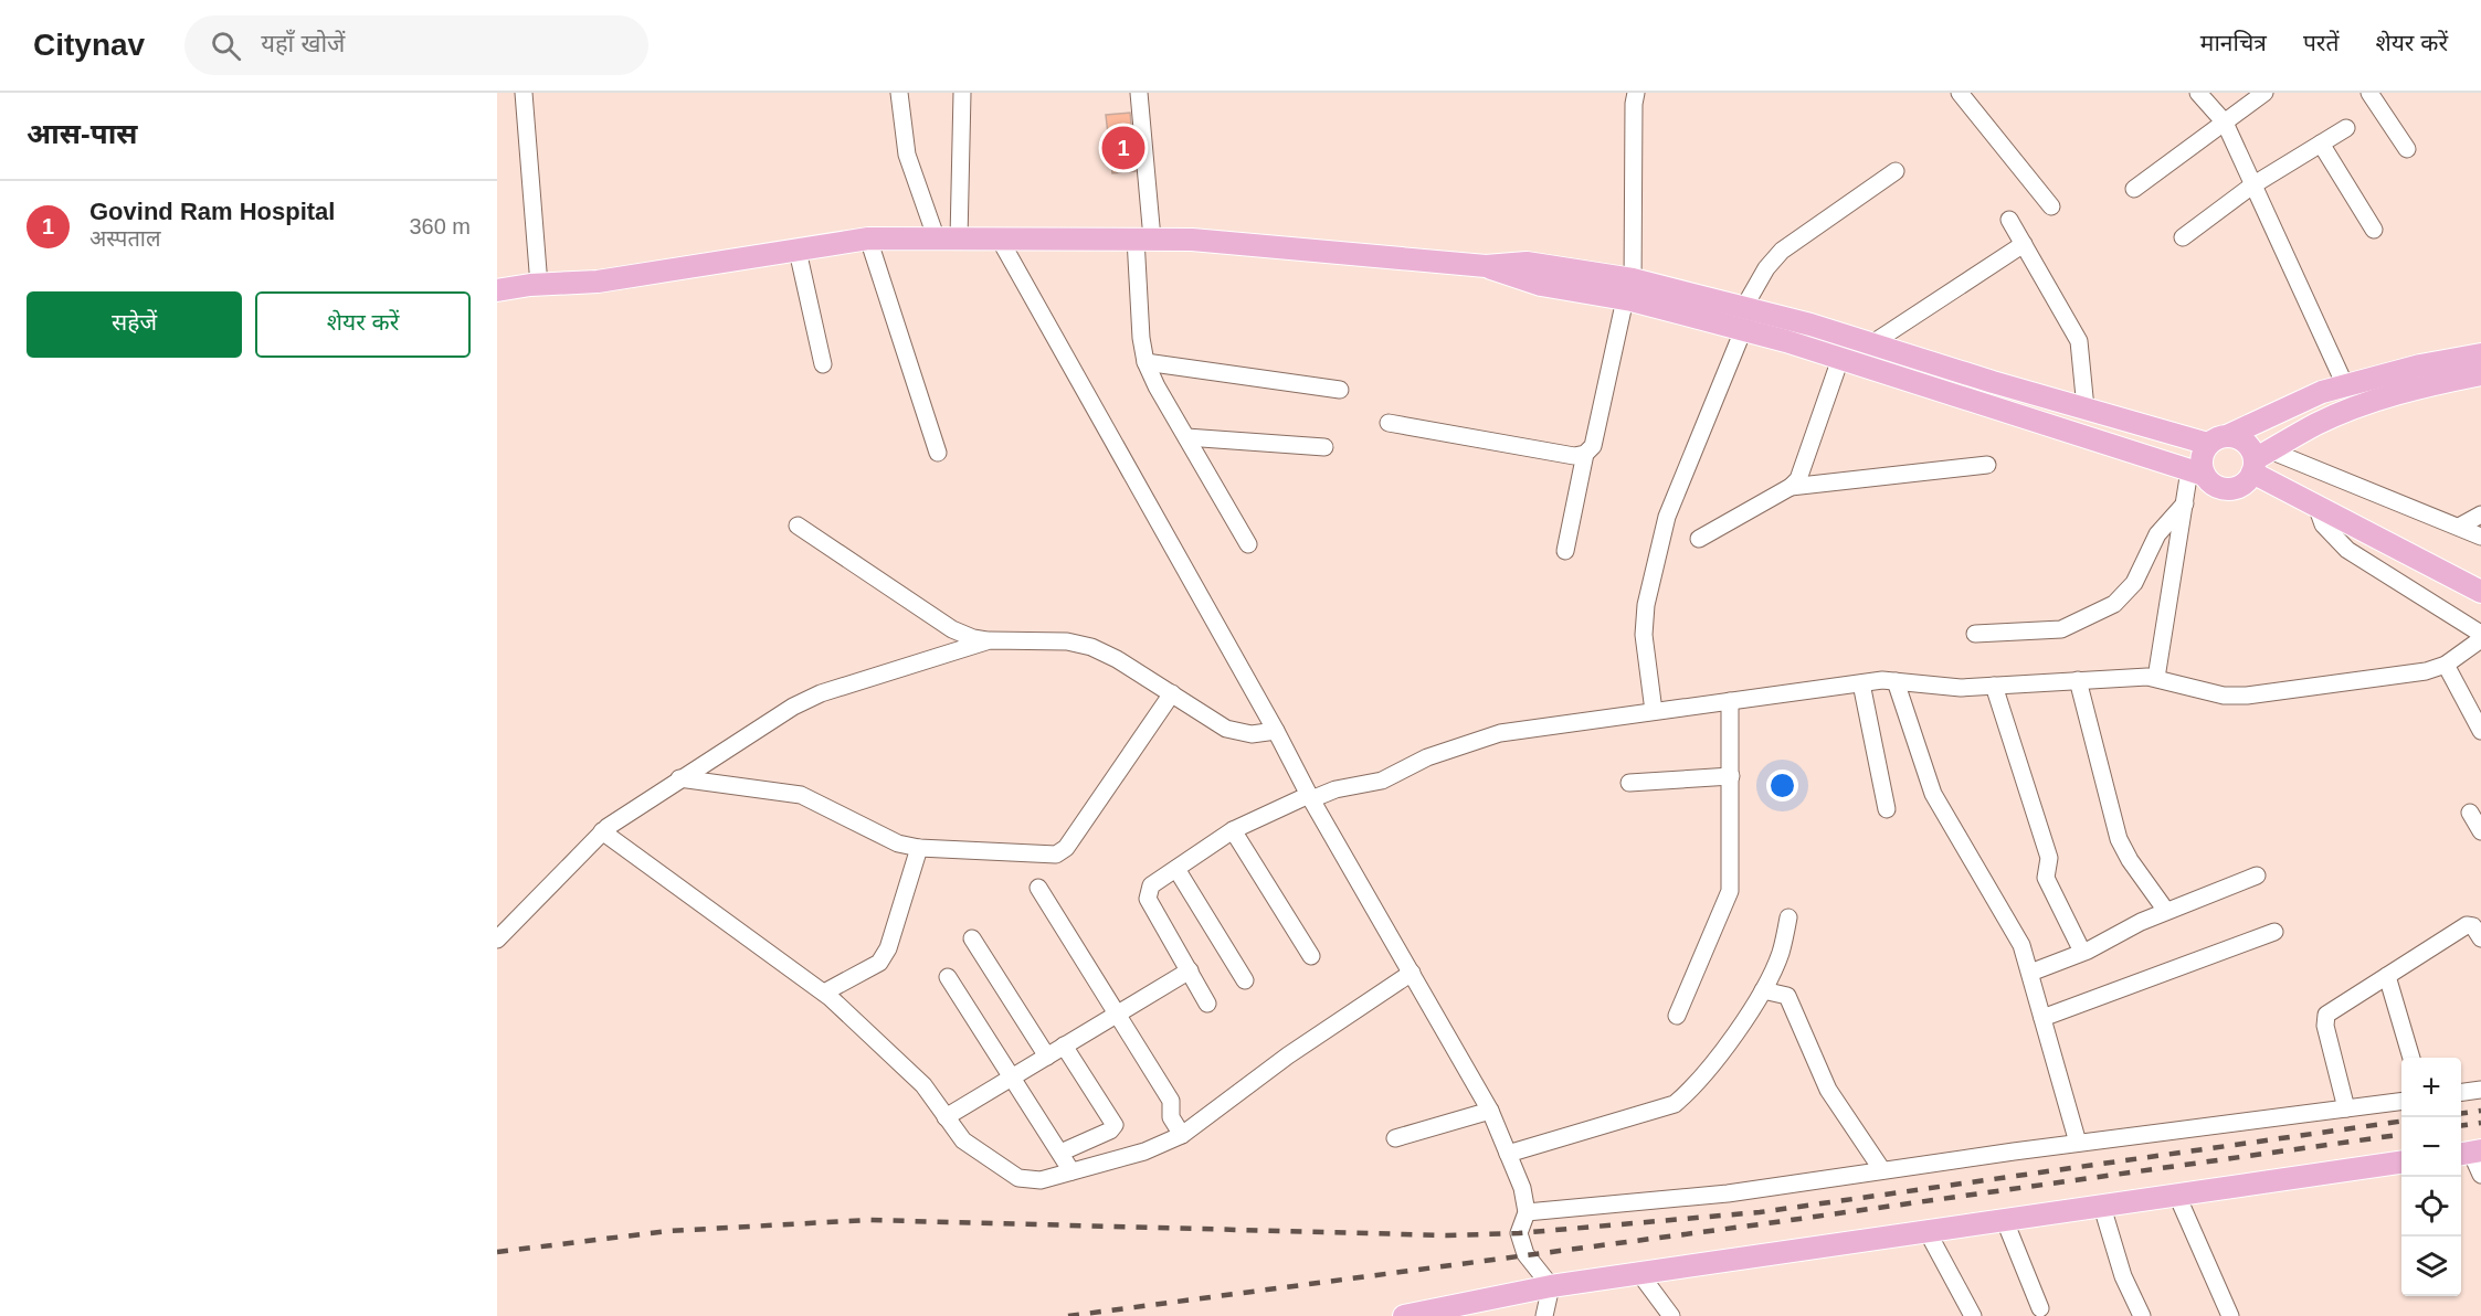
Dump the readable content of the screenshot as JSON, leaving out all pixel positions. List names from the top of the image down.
{
  "page": {
    "header": "Citynav",
    "search": "यहाँ खोजें",
    "nav": ["मानचित्र", "परतें", "शेयर करें"],
    "heading": "आस-पास",
    "pins": "1",
    "list": [
      {
        "mark": "1",
        "name": "Govind Ram Hospital",
        "note": "अस्पताल",
        "value": "360 m"
      }
    ],
    "buttons": ["सहेजें", "शेयर करें"],
    "map_buttons": ["+", "−"]
  }
}
